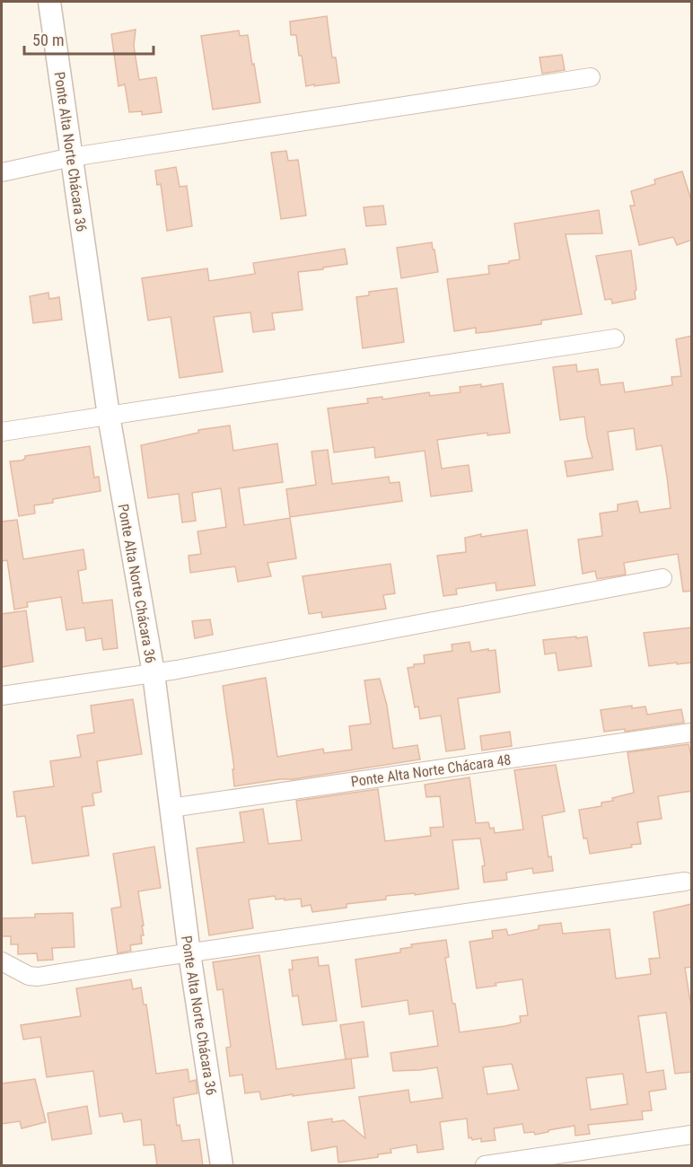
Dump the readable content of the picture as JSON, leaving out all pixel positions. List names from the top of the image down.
{
  "streets": {
    "street": ["Ponte Alta Norte Chácara 36", "Ponte Alta Norte Chácara 48"]
  },
  "crossings": [
    ["Ponte Alta Norte Chácara 36", "Ponte Alta Norte Chácara 48"]
  ],
  "scale_bar": "50 m"
}
